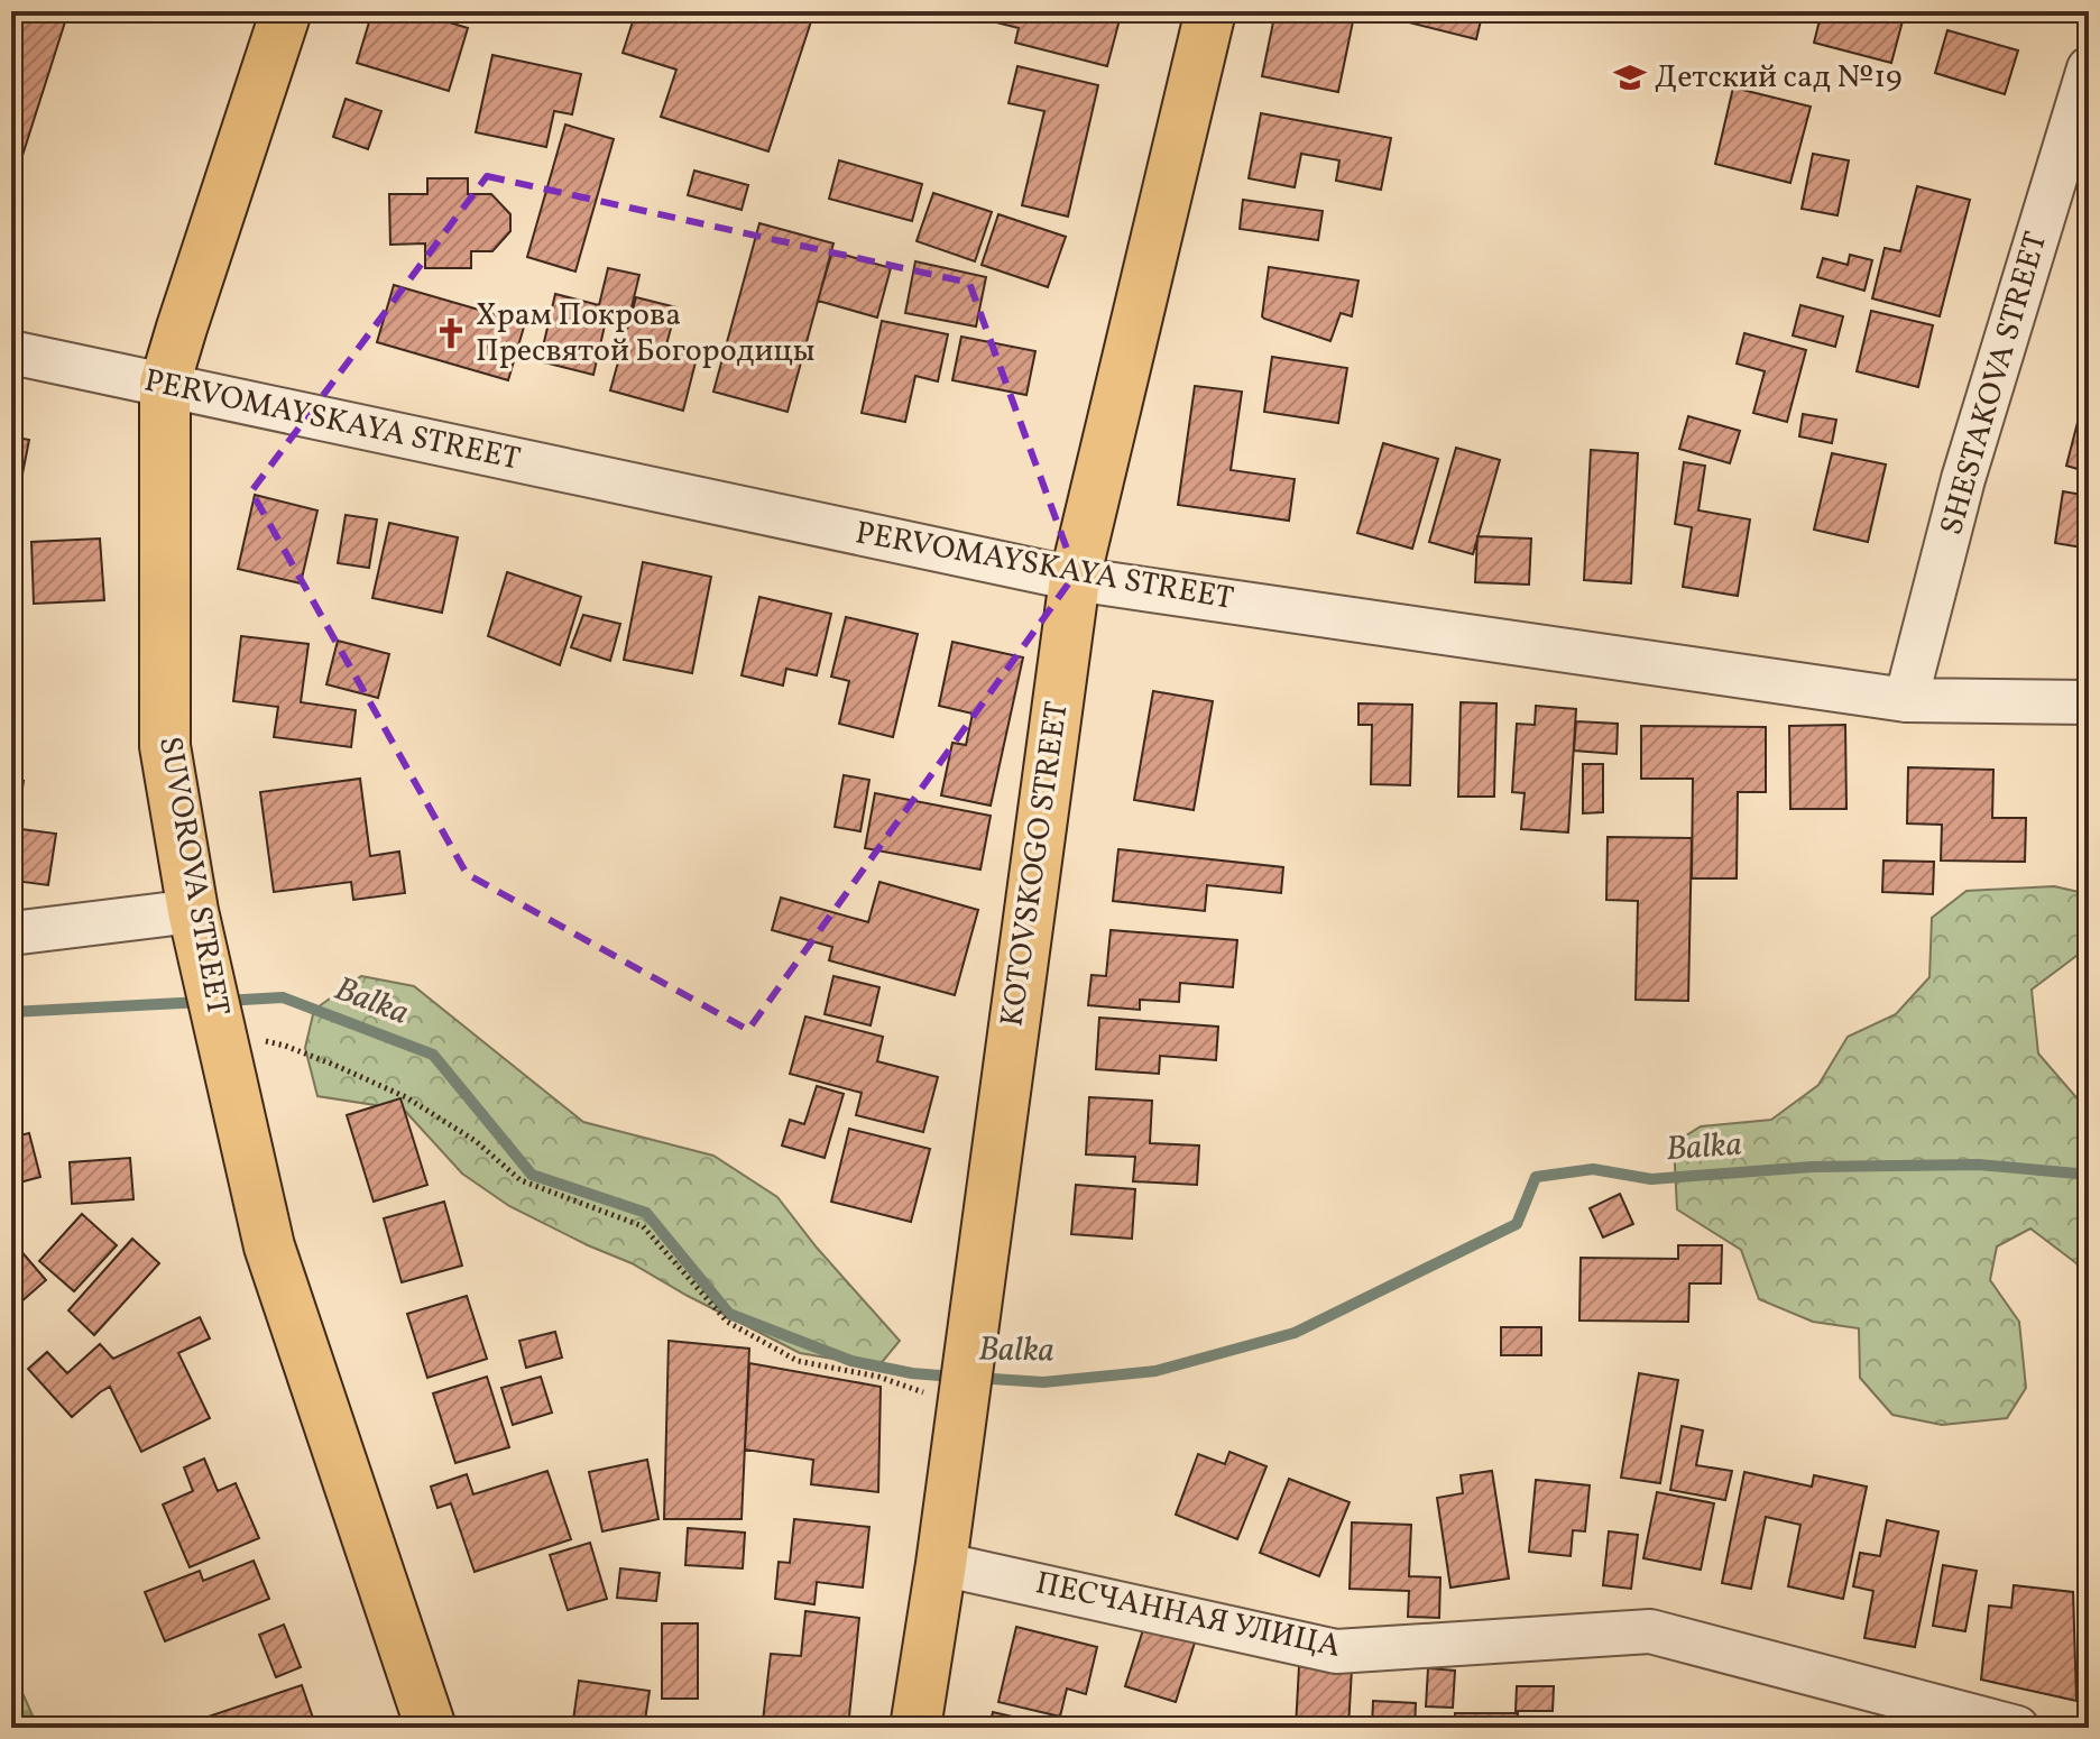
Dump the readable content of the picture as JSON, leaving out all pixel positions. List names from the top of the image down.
{
  "streets": {
    "main road": ["KOTOVSKOGO STREET", "SUVOROVA STREET"],
    "street": ["SHESTAKOVA STREET", "PERVOMAYSKAYA STREET", "ПЕСЧАННАЯ УЛИЦА"]
  },
  "crossings": [
    ["SHESTAKOVA STREET", "PERVOMAYSKAYA STREET"],
    ["PERVOMAYSKAYA STREET", "KOTOVSKOGO STREET"],
    ["PERVOMAYSKAYA STREET", "SUVOROVA STREET"],
    ["KOTOVSKOGO STREET", "ПЕСЧАННАЯ УЛИЦА"]
  ],
  "water": ["Balka"],
  "places": {
    "school or university": ["Детский сад №19"],
    "church": ["Храм Покрова Пресвятой Богородицы"]
  }
}
